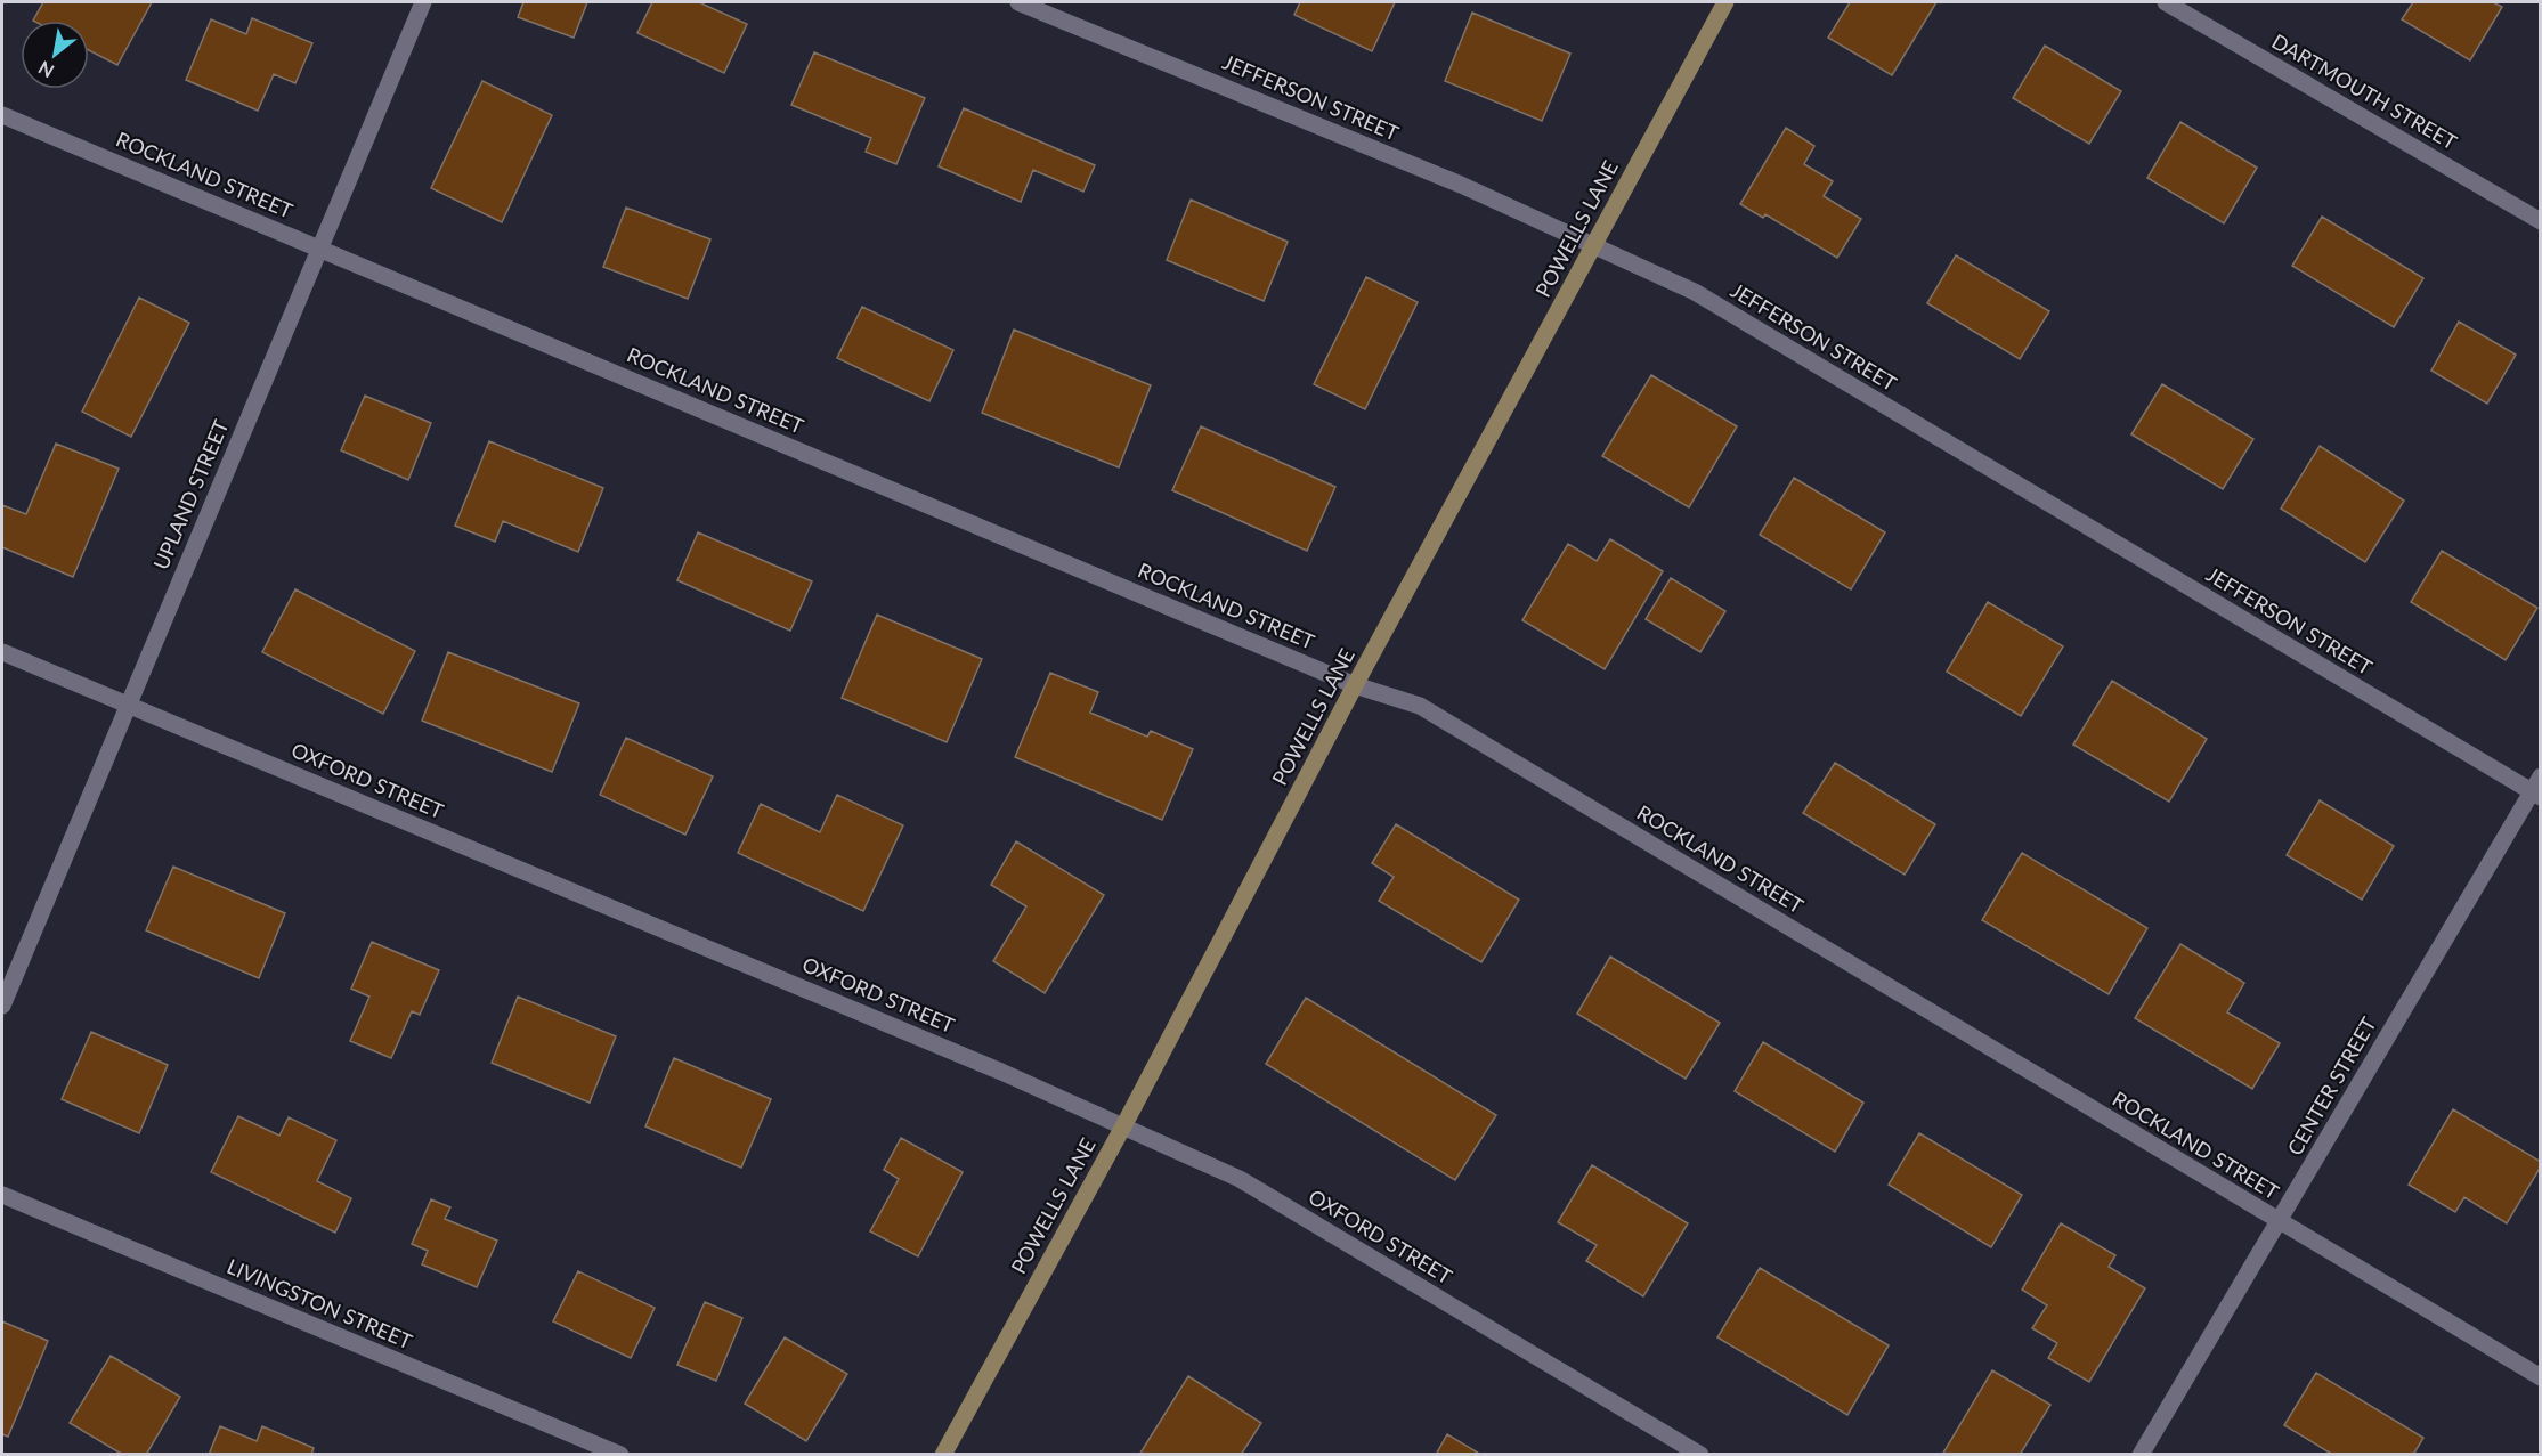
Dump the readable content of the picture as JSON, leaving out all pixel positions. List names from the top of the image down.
{
  "streets": {
    "street": [
      "DARTMOUTH STREET",
      "JEFFERSON STREET",
      "ROCKLAND STREET",
      "POWELLS LANE",
      "UPLAND STREET",
      "OXFORD STREET",
      "CENTER STREET",
      "LIVINGSTON STREET"
    ]
  },
  "crossings": [
    ["JEFFERSON STREET", "POWELLS LANE"],
    ["JEFFERSON STREET", "CENTER STREET"],
    ["ROCKLAND STREET", "POWELLS LANE"],
    ["ROCKLAND STREET", "UPLAND STREET"],
    ["ROCKLAND STREET", "CENTER STREET"],
    ["POWELLS LANE", "OXFORD STREET"],
    ["UPLAND STREET", "OXFORD STREET"]
  ],
  "north": "bottom left"
}
